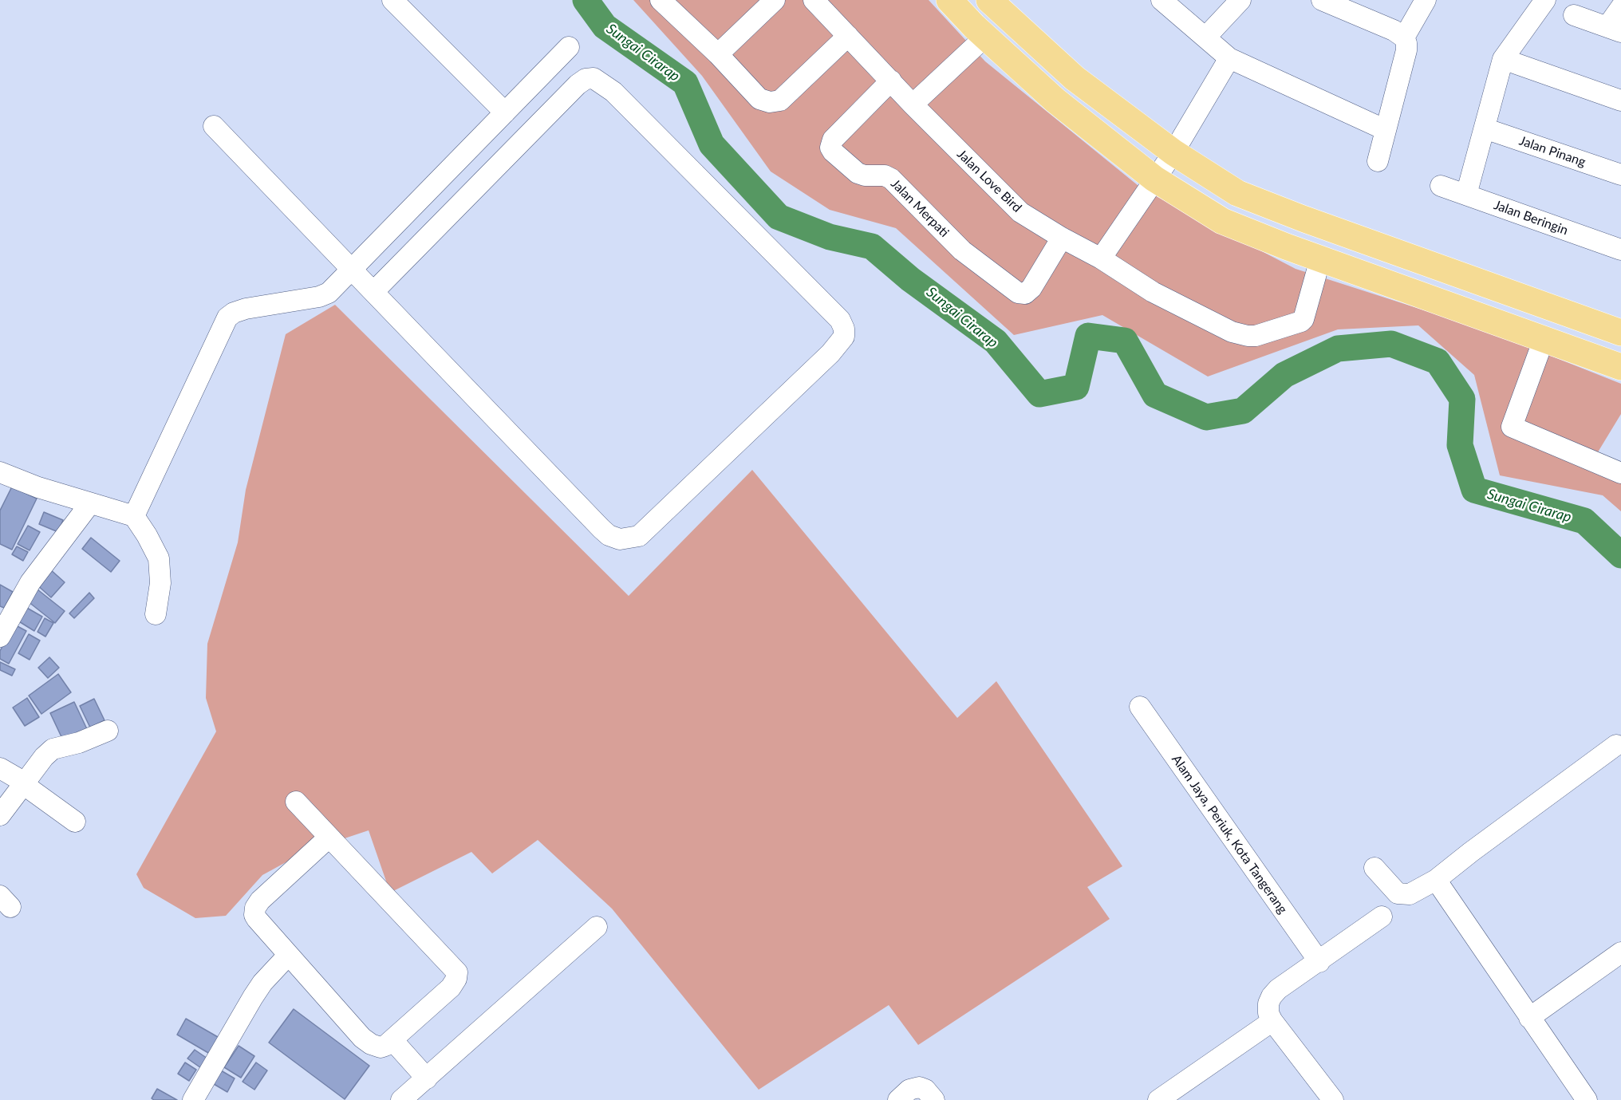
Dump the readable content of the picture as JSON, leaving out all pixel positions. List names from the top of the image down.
{
  "streets": {
    "street": [
      "Jalan Pinang",
      "Jalan Love Bird",
      "Jalan Merpati",
      "Jalan Beringin",
      "Alam Jaya, Periuk, Kota Tangerang"
    ]
  },
  "crossings": [
    ["Jalan Love Bird", "Jalan Merpati"]
  ],
  "water": ["Sungai Cirarap"]
}
